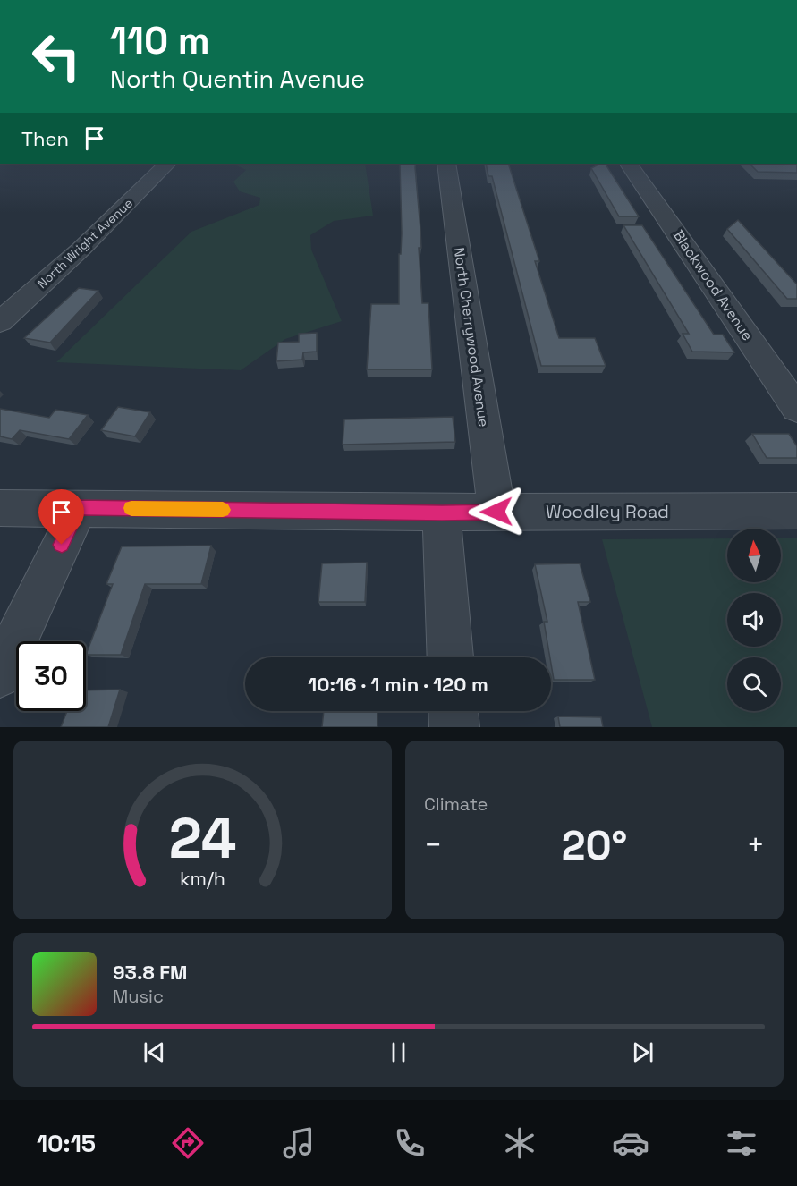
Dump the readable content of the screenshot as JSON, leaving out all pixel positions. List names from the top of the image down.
{
  "streets": {
    "street": [
      "North Wright Avenue",
      "Blackwood Avenue",
      "North Cherrywood Avenue",
      "Woodley Road"
    ]
  },
  "crossings": [
    ["North Cherrywood Avenue", "Woodley Road"]
  ],
  "north": "top",
  "page": {
    "turn": ["110 m", "North Quentin Avenue"],
    "then": "Then",
    "limit": "30",
    "trip": "10:16 · 1 min · 120 m",
    "tile": "Climate",
    "heat": ["−", "20°", "+"],
    "song": ["93.8 FM", "Music"],
    "tabs": "10:15",
    "gauge": ["24", "km/h"]
  }
}
